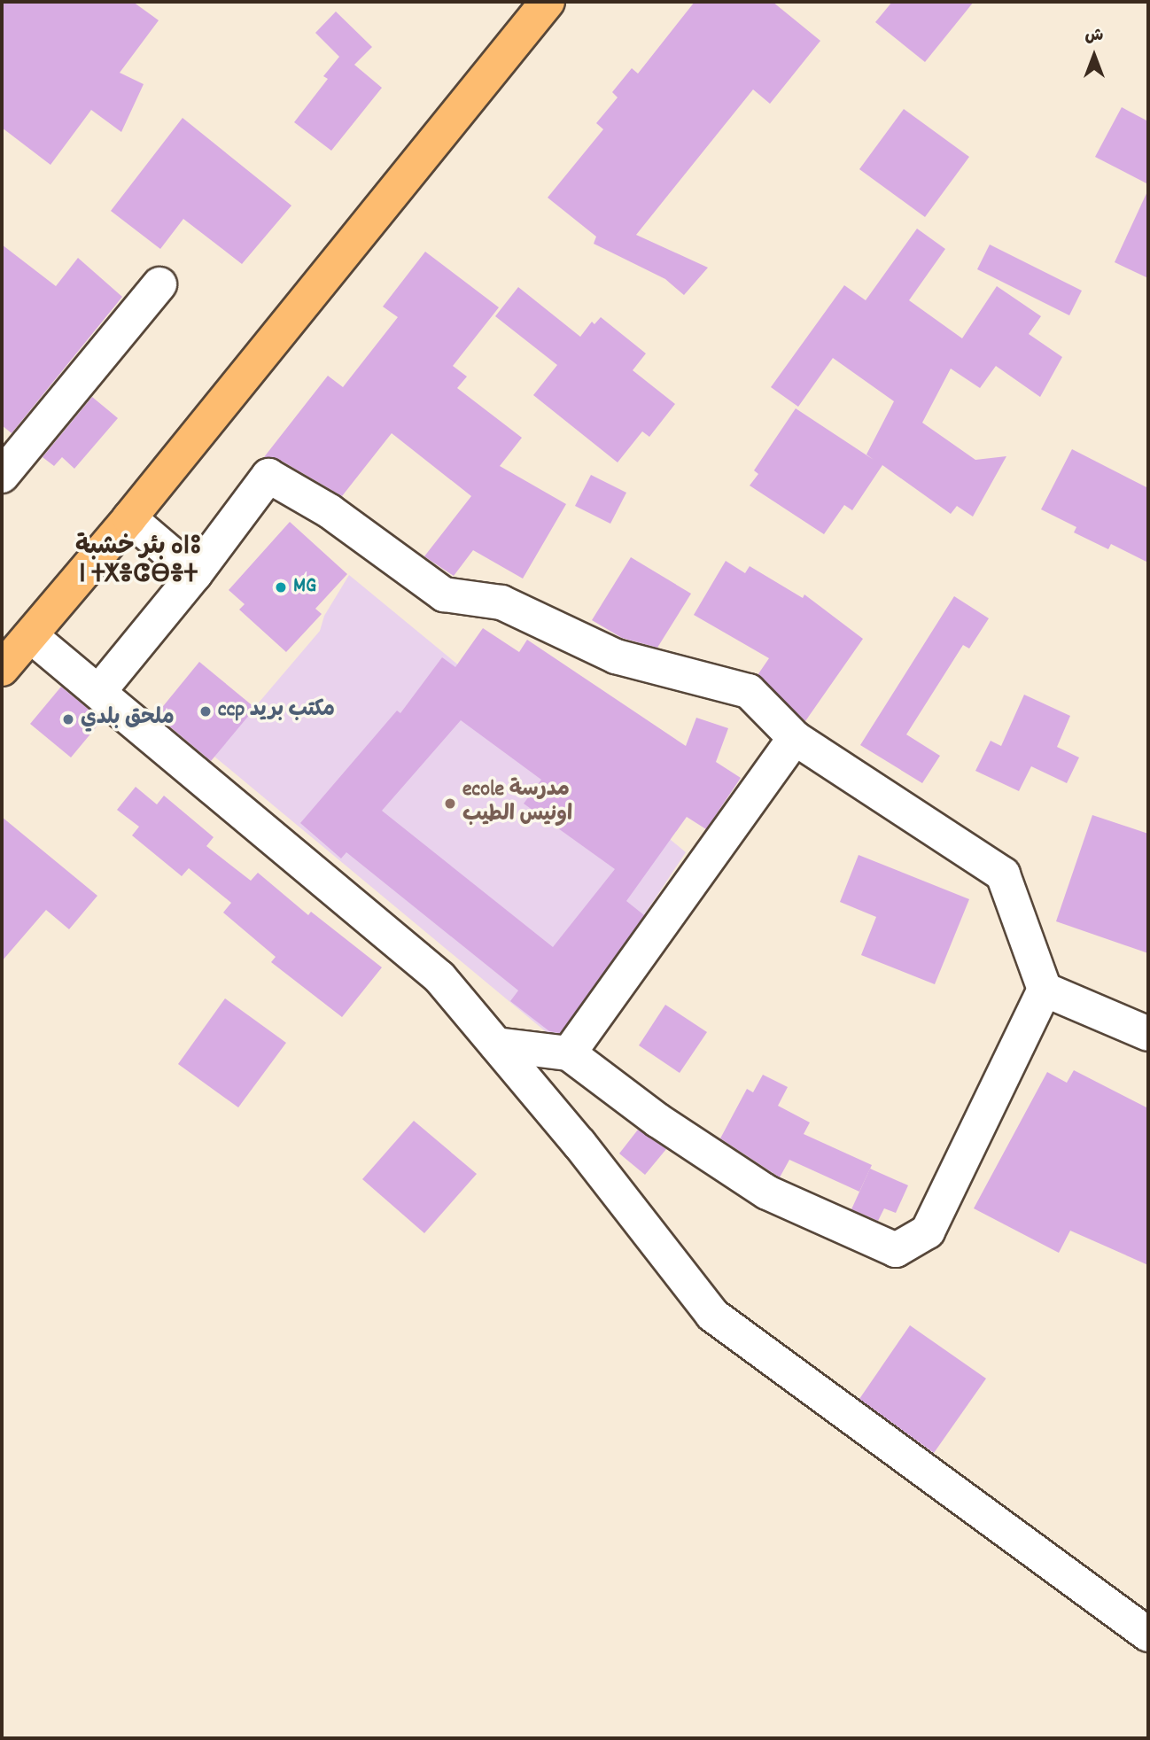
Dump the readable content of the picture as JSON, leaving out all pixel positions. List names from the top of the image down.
{
  "districts": ["بئر خشبة ⴰⵏⵓ ⵏ ⵜⵅⴻⵛⴱⴻⵜ"],
  "places": [
    "MG",
    "ccp مكتب بريد",
    "ملحق بلدي",
    "ecole مدرسة اونيس الطيب"
  ],
  "north": "top"
}
